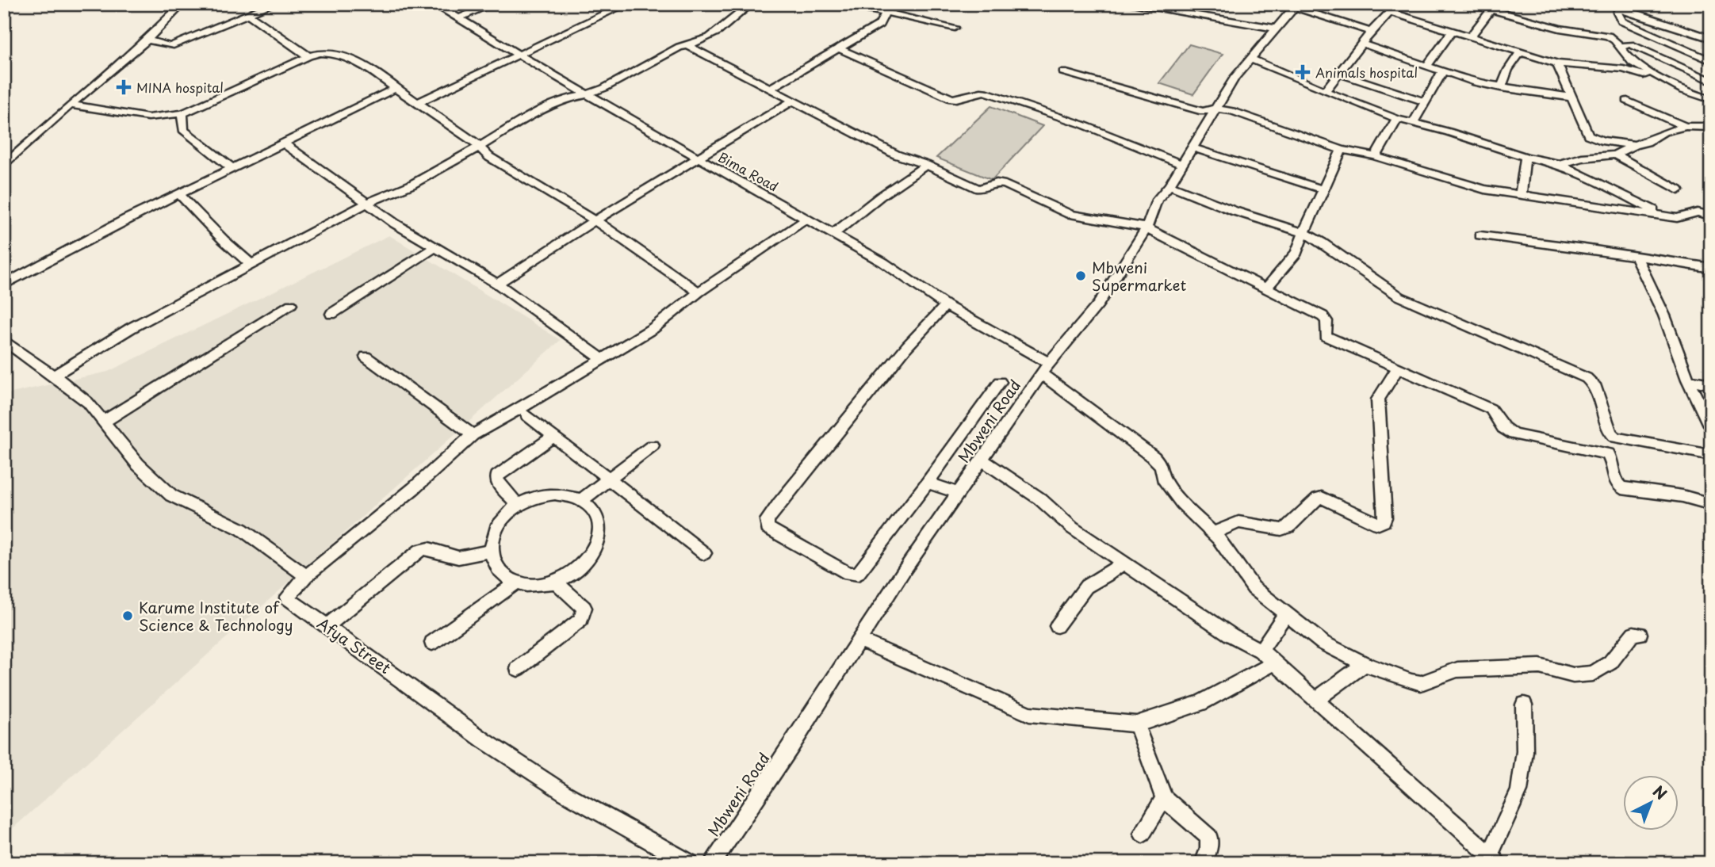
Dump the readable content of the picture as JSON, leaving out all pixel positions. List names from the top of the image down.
{
  "streets": {
    "street": ["Bima Road", "Mbweni Road", "Afya Street"]
  },
  "crossings": [
    ["Bima Road", "Mbweni Road"]
  ],
  "places": {
    "health": ["Animals hospital", "MINA hospital"],
    "other": ["Mbweni Supermarket", "Karume Institute of Science & Technology"]
  },
  "north": "top right"
}
